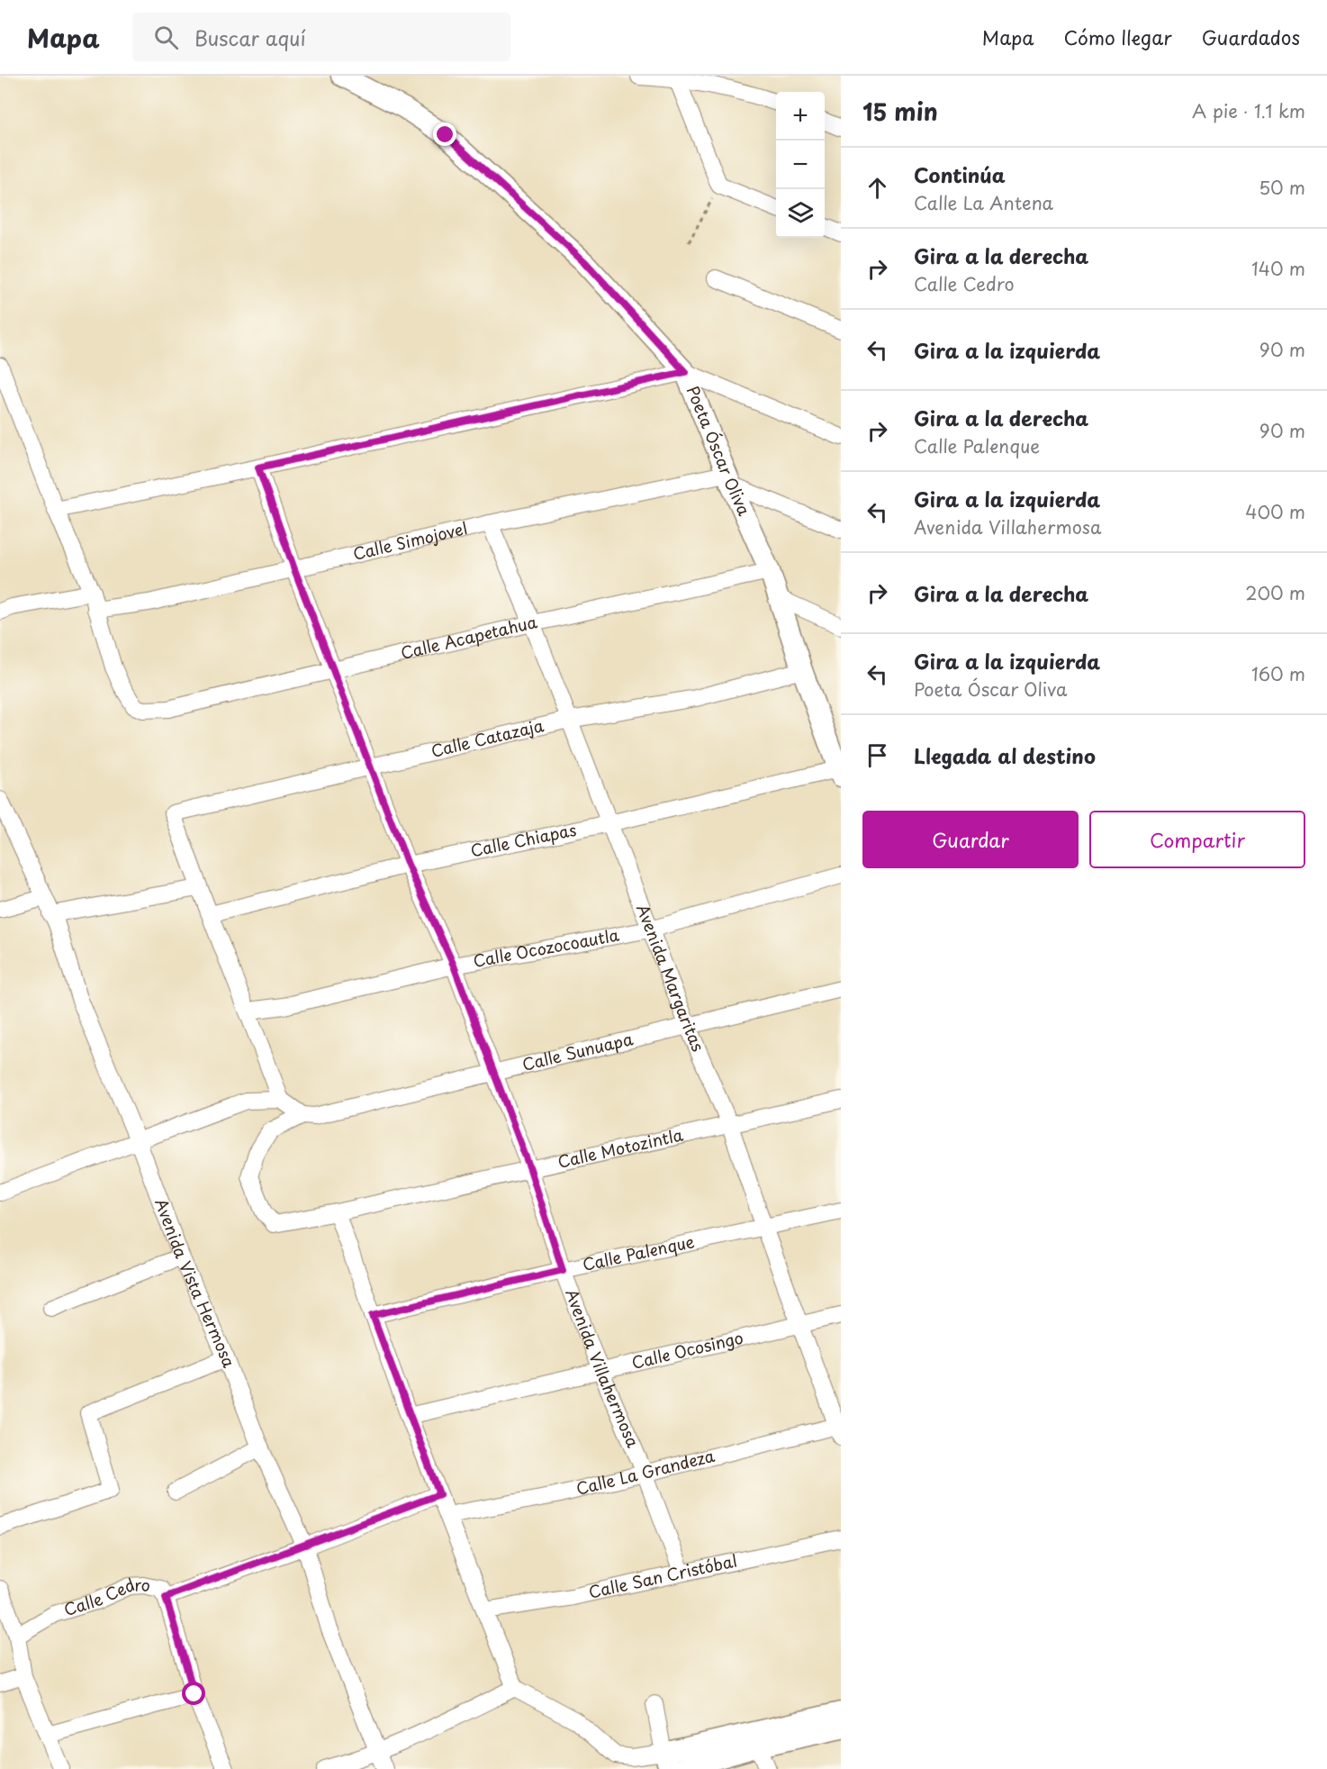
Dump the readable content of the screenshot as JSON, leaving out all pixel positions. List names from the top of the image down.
{
  "streets": {
    "street": [
      "Poeta Óscar Oliva",
      "Calle Simojovel",
      "Calle Acapetahua",
      "Calle Catazaja",
      "Calle Chiapas",
      "Calle Ocozocoautla",
      "Avenida Margaritas",
      "Calle Sunuapa",
      "Calle Motozintla",
      "Calle Palenque",
      "Avenida Vista Hermosa",
      "Calle Ocosingo",
      "Avenida Villahermosa",
      "Calle La Grandeza",
      "Calle San Cristóbal",
      "Calle Cedro"
    ]
  },
  "crossings": [
    ["Poeta Óscar Oliva", "Calle Simojovel"],
    ["Poeta Óscar Oliva", "Calle Acapetahua"],
    ["Poeta Óscar Oliva", "Calle Catazaja"],
    ["Poeta Óscar Oliva", "Calle Chiapas"],
    ["Calle Simojovel", "Calle Acapetahua"],
    ["Calle Simojovel", "Avenida Margaritas"],
    ["Calle Simojovel", "Avenida Villahermosa"],
    ["Calle Acapetahua", "Avenida Margaritas"],
    ["Calle Acapetahua", "Avenida Villahermosa"],
    ["Calle Catazaja", "Avenida Margaritas"],
    ["Calle Catazaja", "Avenida Villahermosa"],
    ["Calle Chiapas", "Avenida Margaritas"],
    ["Calle Chiapas", "Avenida Villahermosa"],
    ["Calle Ocozocoautla", "Avenida Margaritas"],
    ["Calle Ocozocoautla", "Avenida Villahermosa"],
    ["Avenida Margaritas", "Calle Sunuapa"],
    ["Avenida Margaritas", "Calle Motozintla"],
    ["Avenida Margaritas", "Calle Palenque"],
    ["Avenida Margaritas", "Calle Ocosingo"],
    ["Avenida Margaritas", "Calle La Grandeza"],
    ["Calle Sunuapa", "Calle Motozintla"],
    ["Calle Sunuapa", "Avenida Villahermosa"],
    ["Calle Motozintla", "Avenida Villahermosa"],
    ["Calle Palenque", "Avenida Villahermosa"],
    ["Avenida Vista Hermosa", "Calle Cedro"],
    ["Calle Ocosingo", "Avenida Villahermosa"],
    ["Avenida Villahermosa", "Calle La Grandeza"],
    ["Avenida Villahermosa", "Calle San Cristóbal"]
  ],
  "page": {
    "header": "Mapa",
    "search": "Buscar aquí",
    "nav": ["Mapa", "Cómo llegar", "Guardados"],
    "heading": ["15 min", "A pie · 1.1 km"],
    "map_buttons": ["+", "−"],
    "list": [
      ["Continúa", "Calle La Antena", "50 m"],
      ["Gira a la derecha", "Calle Cedro", "140 m"],
      ["Gira a la izquierda", "90 m"],
      ["Gira a la derecha", "Calle Palenque", "90 m"],
      ["Gira a la izquierda", "Avenida Villahermosa", "400 m"],
      ["Gira a la derecha", "200 m"],
      ["Gira a la izquierda", "Poeta Óscar Oliva", "160 m"],
      "Llegada al destino"
    ],
    "buttons": ["Guardar", "Compartir"]
  }
}
